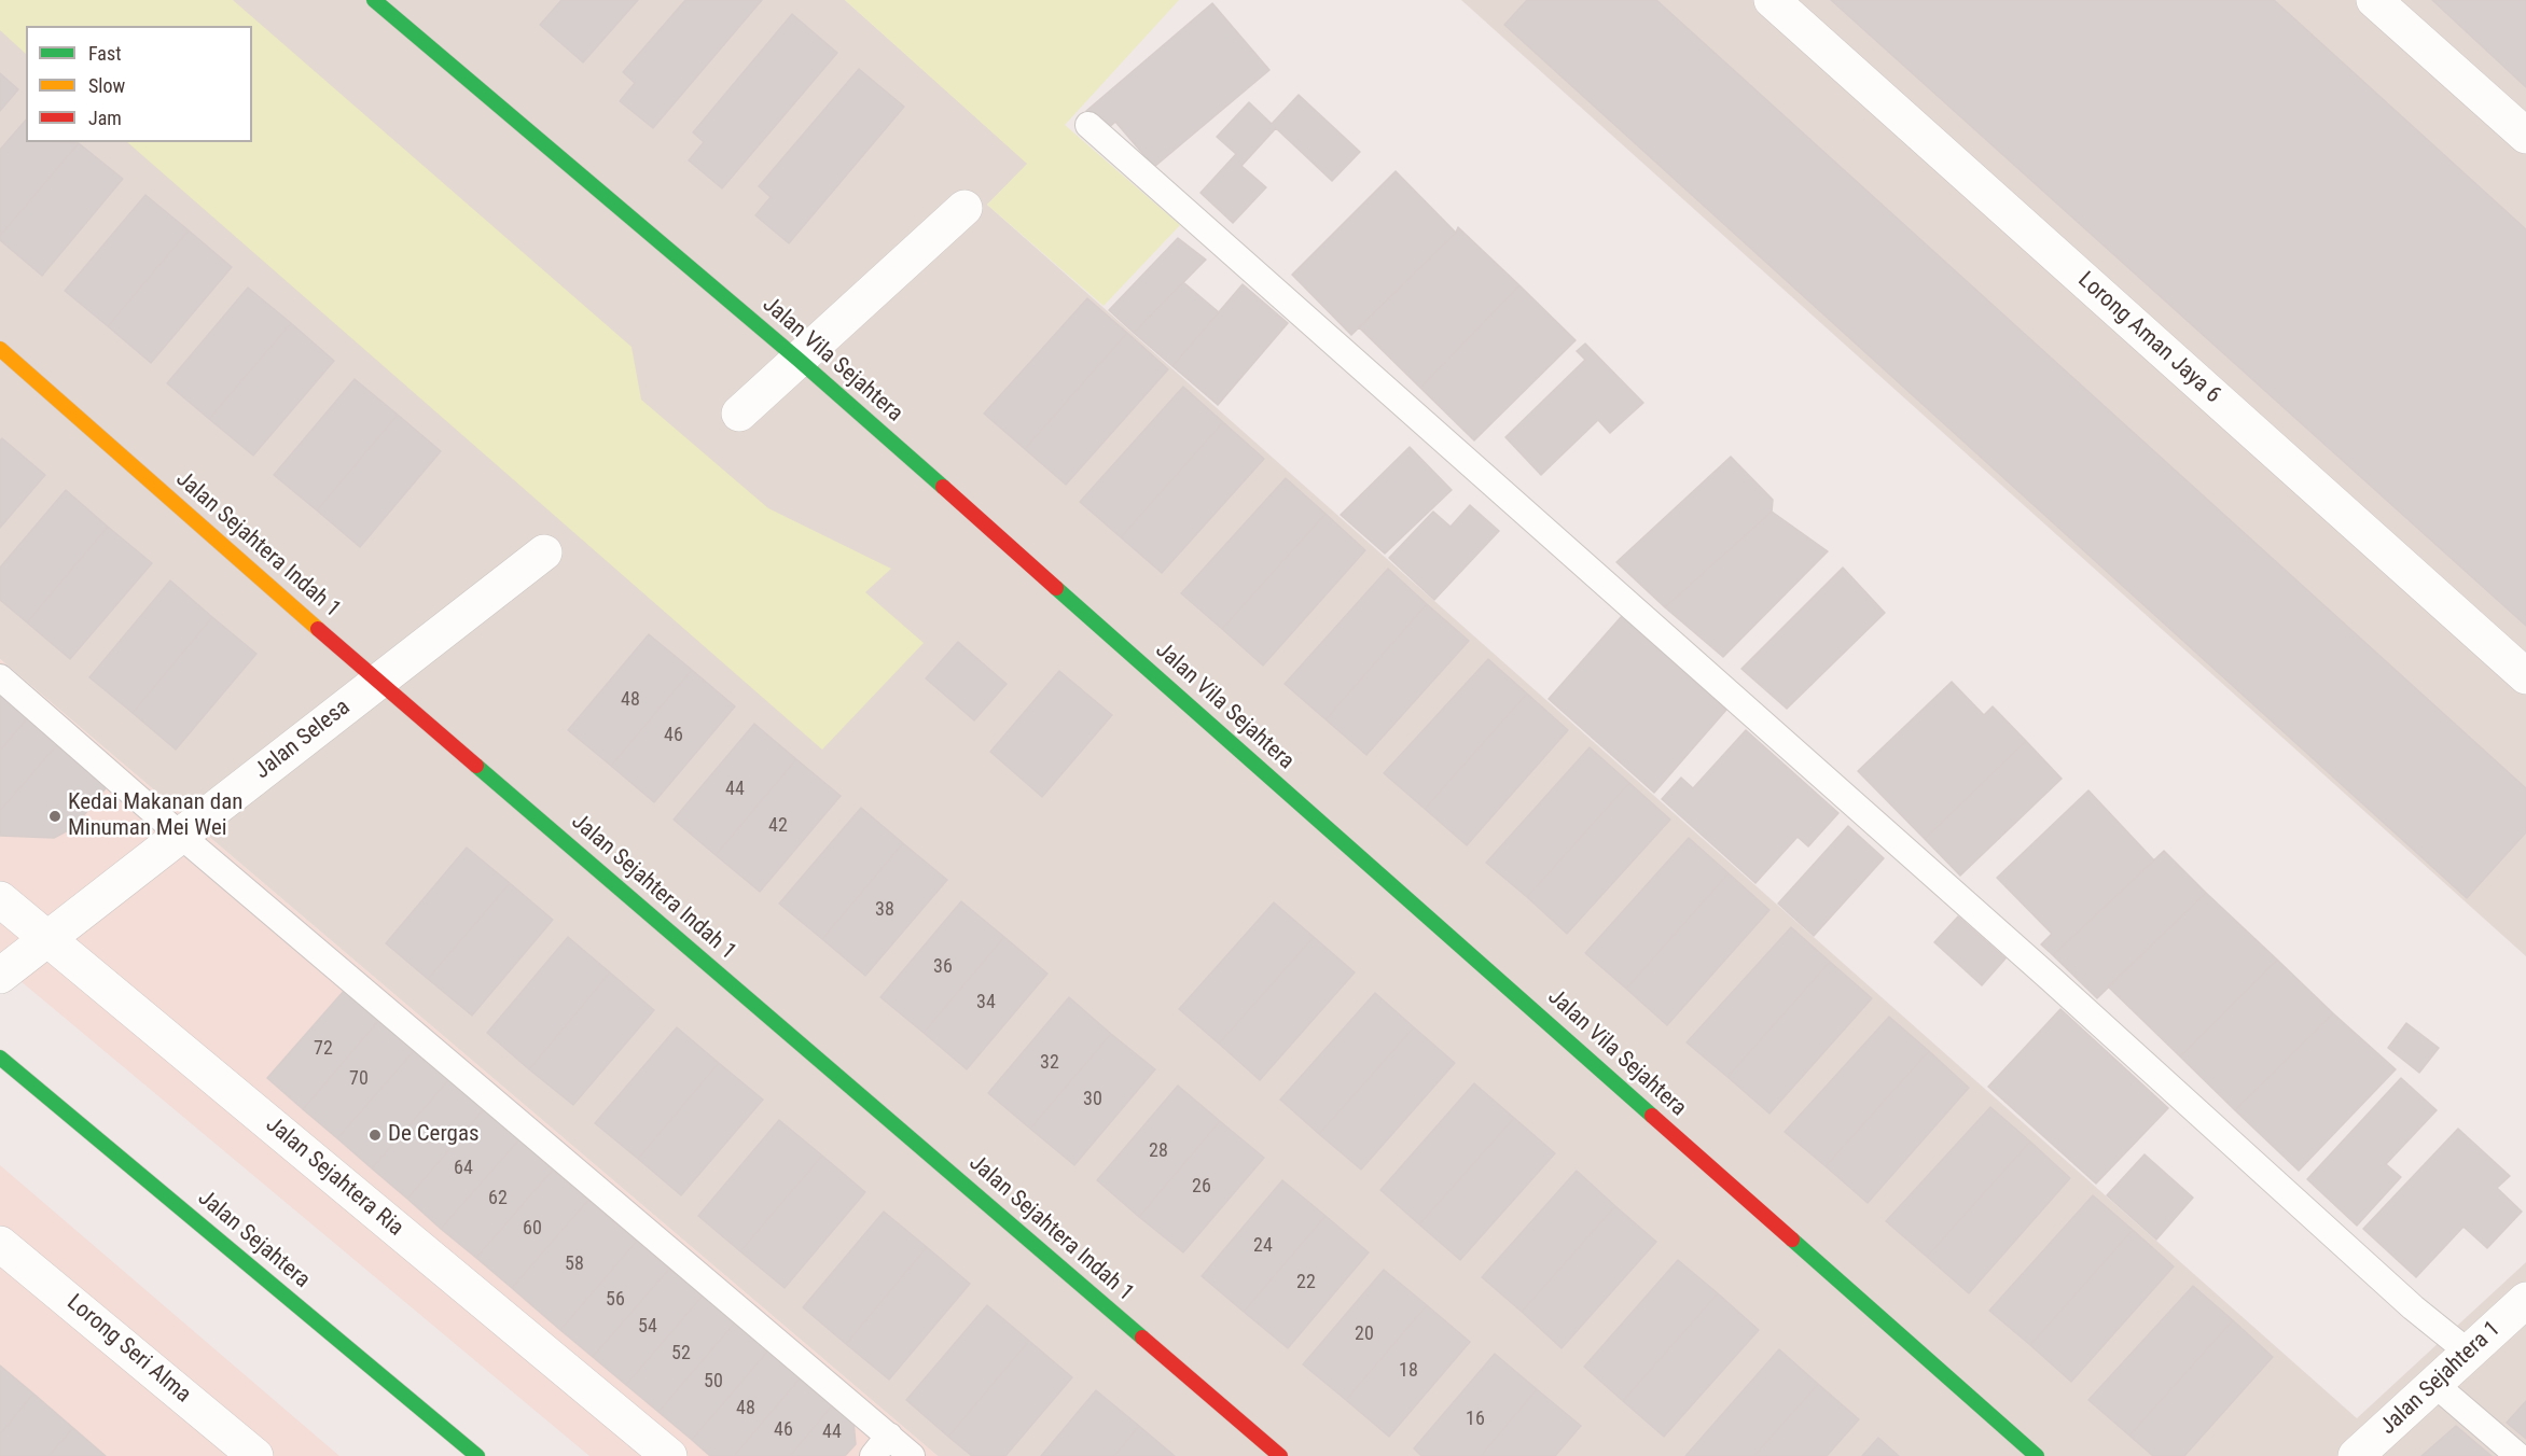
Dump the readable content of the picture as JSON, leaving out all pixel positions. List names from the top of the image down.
{
  "streets": {
    "street": [
      "Lorong Aman Jaya 6",
      "Jalan Vila Sejahtera",
      "Jalan Sejahtera Indah 1",
      "Jalan Selesa",
      "Jalan Sejahtera Ria",
      "Jalan Sejahtera",
      "Lorong Seri Alma",
      "Jalan Sejahtera 1"
    ]
  },
  "crossings": [
    ["Jalan Sejahtera Indah 1", "Jalan Selesa"],
    ["Jalan Selesa", "Jalan Sejahtera Ria"]
  ],
  "places": ["Kedai Makanan dan Minuman Mei Wei", "De Cergas"],
  "house_numbers": [
    "48",
    "46",
    "44",
    "42",
    "38",
    "36",
    "34",
    "72",
    "32",
    "70",
    "30",
    "28",
    "64",
    "26",
    "62",
    "60",
    "24",
    "58",
    "22",
    "56",
    "54",
    "20",
    "52",
    "18",
    "50",
    "48",
    "16",
    "46",
    "44"
  ],
  "legend": ["Fast", "Slow", "Jam"]
}
